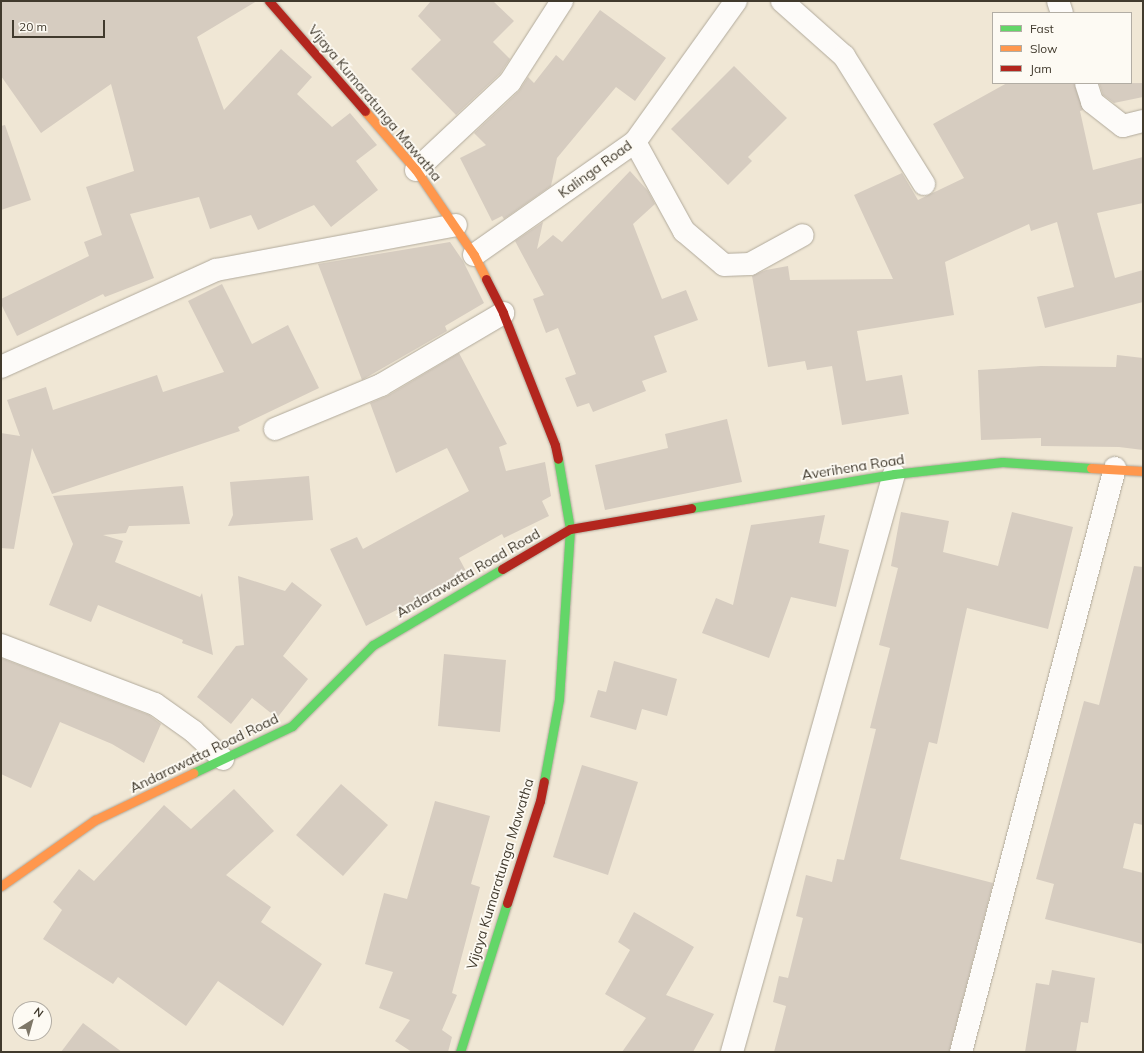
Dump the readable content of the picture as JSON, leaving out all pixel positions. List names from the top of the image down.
{
  "streets": {
    "street": [
      "Vijaya Kumaratunga Mawatha",
      "Kalinga Road",
      "Averihena Road",
      "Andarawatta Road Road"
    ]
  },
  "crossings": [
    ["Vijaya Kumaratunga Mawatha", "Kalinga Road"],
    ["Vijaya Kumaratunga Mawatha", "Averihena Road"],
    ["Vijaya Kumaratunga Mawatha", "Andarawatta Road Road"],
    ["Averihena Road", "Andarawatta Road Road"]
  ],
  "legend": ["Fast", "Slow", "Jam"],
  "scale_bar": "20 m",
  "north": "top right"
}
